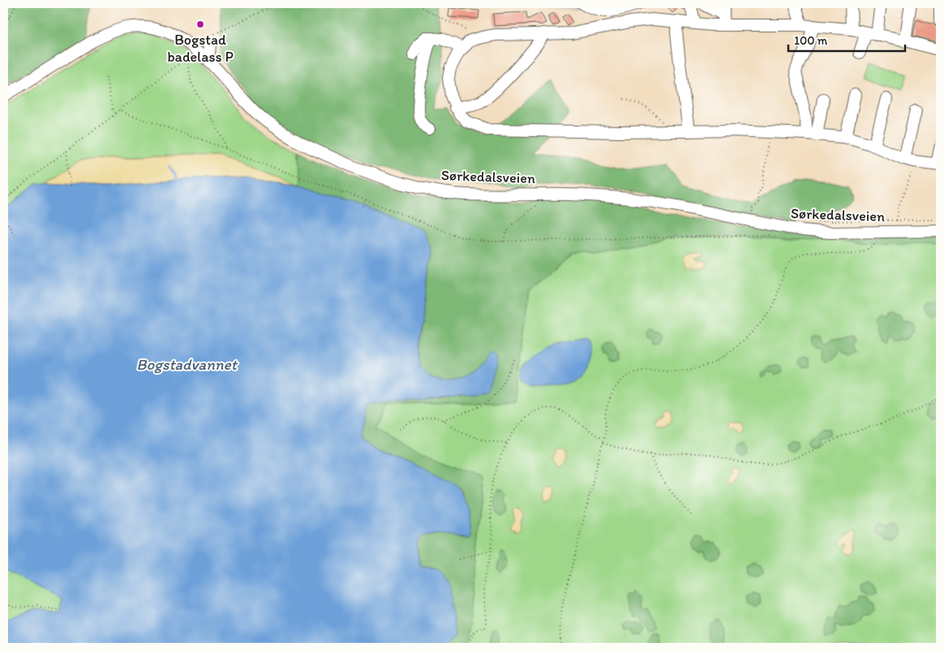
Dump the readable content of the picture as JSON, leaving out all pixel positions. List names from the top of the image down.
{
  "streets": {
    "street": ["Sørkedalsveien"]
  },
  "water": ["Bogstadvannet"],
  "places": ["Bogstad badelass P"],
  "scale_bar": "100 m"
}
